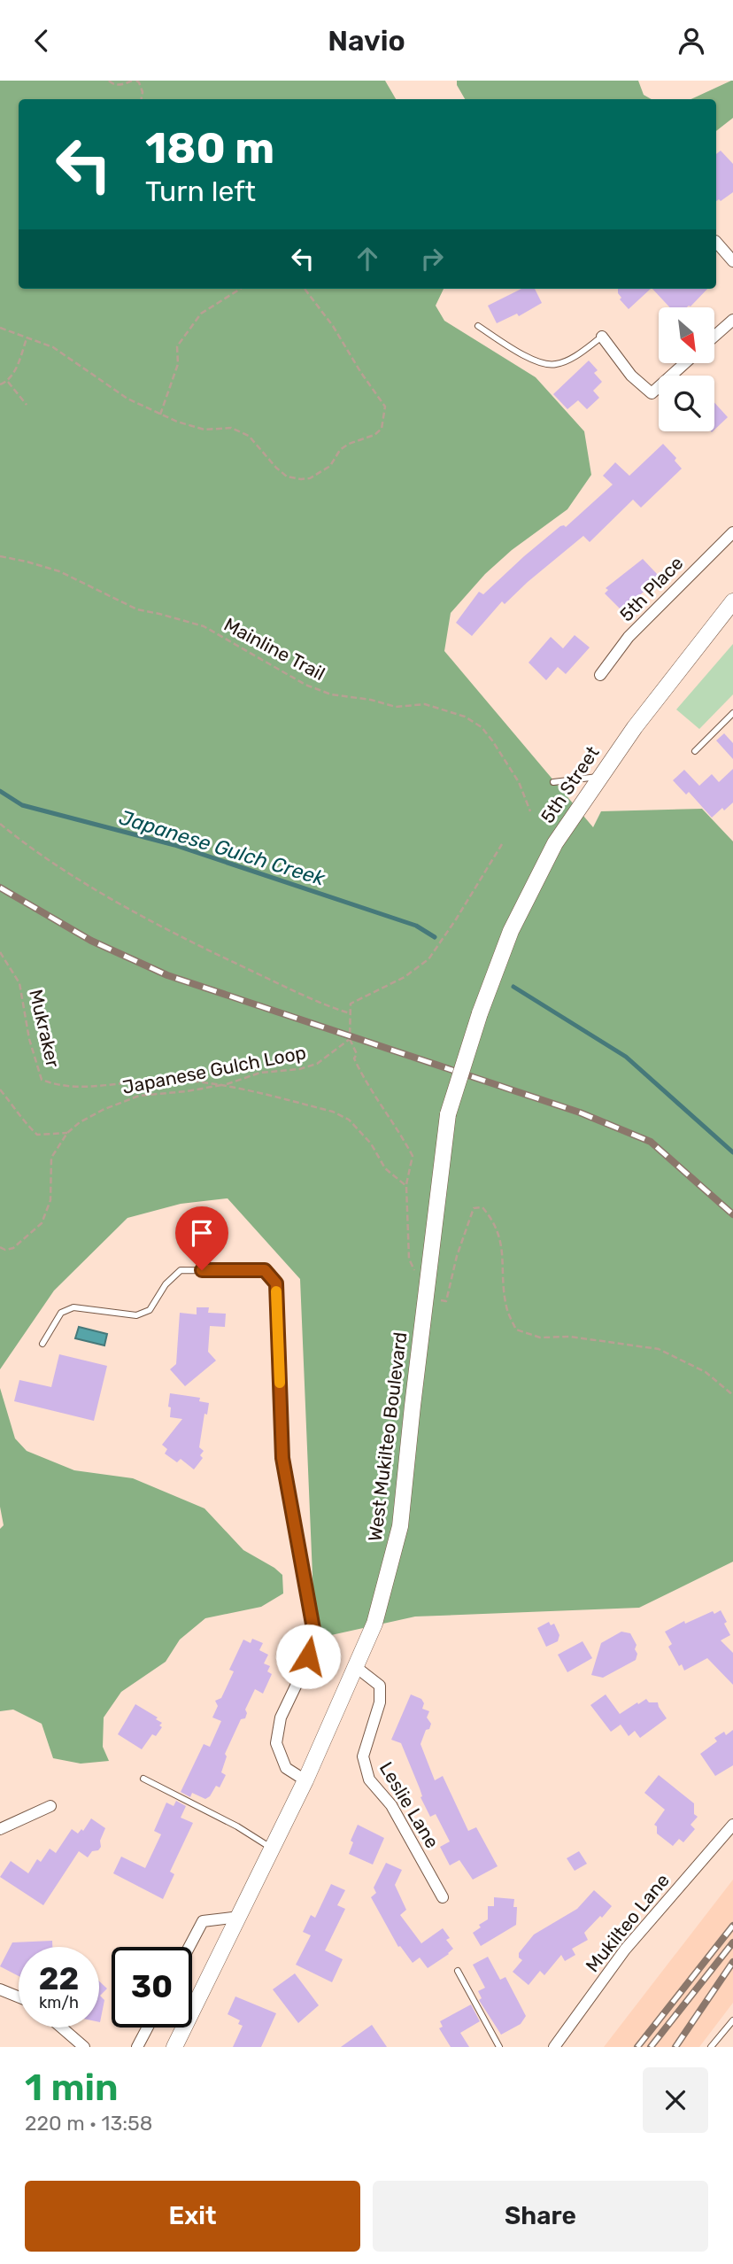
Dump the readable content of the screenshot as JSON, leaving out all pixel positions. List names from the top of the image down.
{
  "streets": {
    "main road": ["5th Street", "West Mukilteo Boulevard"],
    "street": ["5th Place", "Leslie Lane", "Mukilteo Lane"],
    "path": ["Mainline Trail", "Mukraker", "Japanese Gulch Loop"]
  },
  "crossings": [
    ["5th Street", "West Mukilteo Boulevard"],
    ["Mukraker", "Japanese Gulch Loop"],
    ["West Mukilteo Boulevard", "Leslie Lane"]
  ],
  "water": ["Japanese Gulch Creek"],
  "north": "bottom right",
  "page": {
    "header": "Navio",
    "turn": ["180 m", "Turn left"],
    "speed": "22 km/h",
    "limit": "30",
    "heading": ["1 min", "220 m · 13:58"],
    "buttons": ["Exit", "Share"]
  }
}
